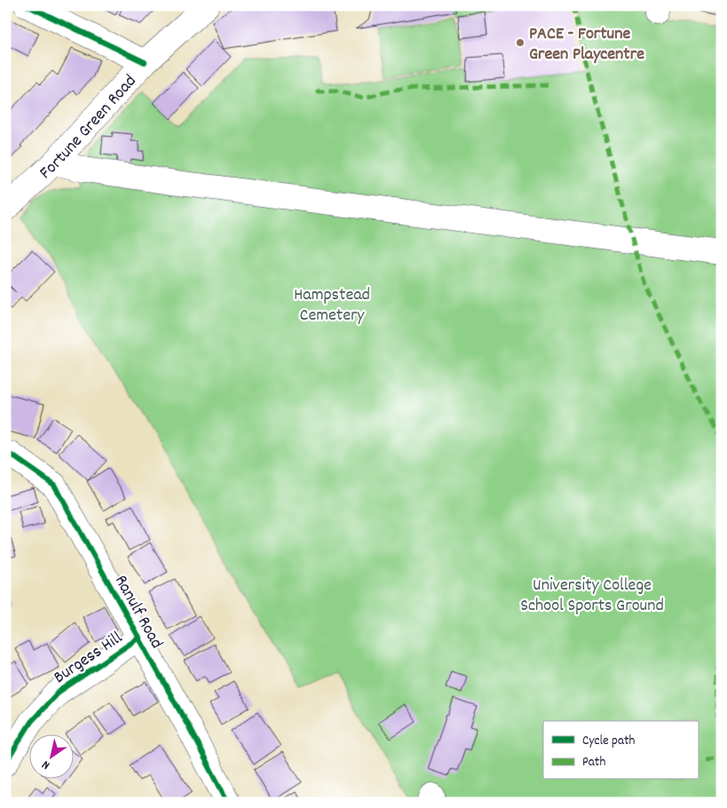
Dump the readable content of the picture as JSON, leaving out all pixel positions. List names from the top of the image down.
{
  "streets": {
    "street": ["Fortune Green Road", "Ranulf Road", "Burgess Hill"]
  },
  "crossings": [
    ["Ranulf Road", "Burgess Hill"]
  ],
  "parks": ["Hampstead Cemetery", "University College School Sports Ground"],
  "places": ["PACE - Fortune Green Playcentre"],
  "legend": ["Cycle path", "Path"],
  "north": "bottom left"
}
